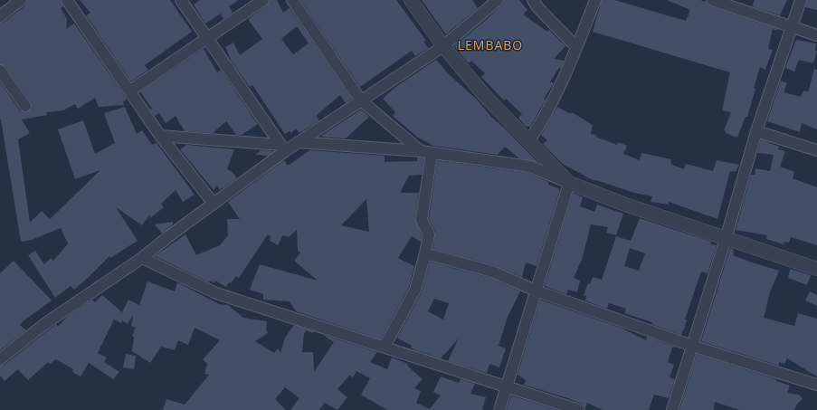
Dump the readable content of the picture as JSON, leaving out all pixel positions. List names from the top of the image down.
{
  "districts": ["LEMBABO"]
}
